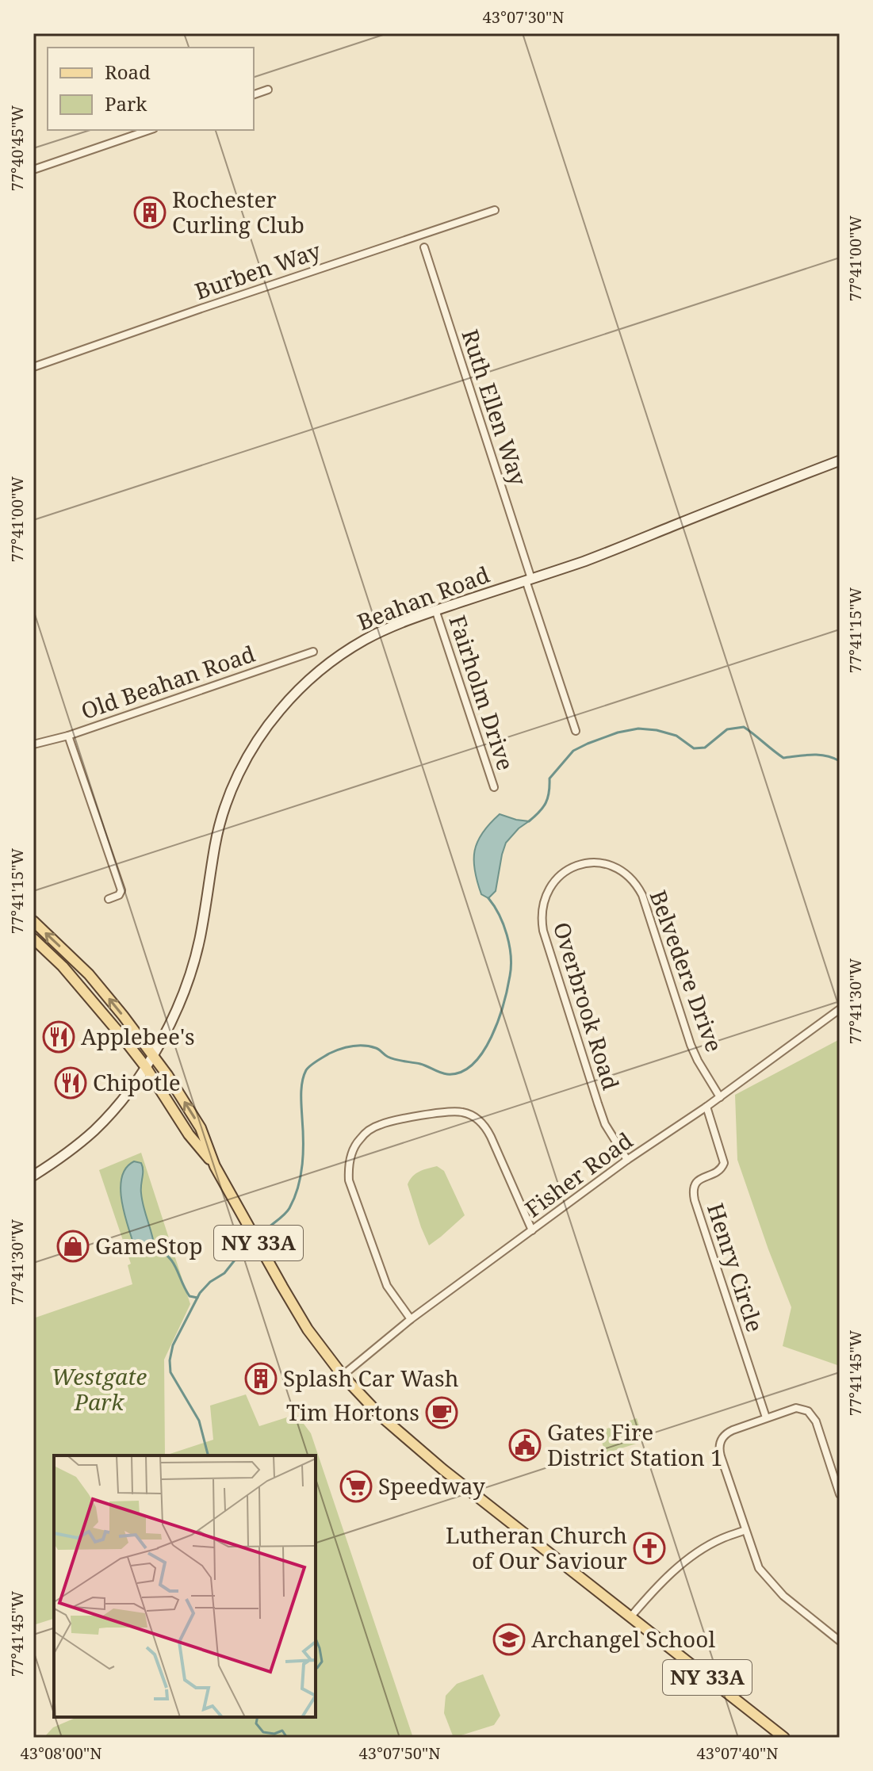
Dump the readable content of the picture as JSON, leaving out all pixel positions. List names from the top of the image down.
{
  "streets": {
    "main road": ["NY 33A"],
    "street": [
      "Burben Way",
      "Ruth Ellen Way",
      "Beahan Road",
      "Old Beahan Road",
      "Fairholm Drive",
      "Belvedere Drive",
      "Overbrook Road",
      "Fisher Road",
      "Henry Circle"
    ]
  },
  "crossings": [
    ["Ruth Ellen Way", "Beahan Road"],
    ["Beahan Road", "Fairholm Drive"],
    ["Beahan Road", "NY 33A"],
    ["Belvedere Drive", "Overbrook Road"],
    ["Belvedere Drive", "Fisher Road"],
    ["Overbrook Road", "Fisher Road"],
    ["Fisher Road", "NY 33A"],
    ["Fisher Road", "Henry Circle"]
  ],
  "parks": ["Westgate Park"],
  "places": {
    "building": ["Rochester Curling Club", "Splash Car Wash"],
    "restaurant": ["Applebee's", "Chipotle"],
    "shop": ["GameStop"],
    "cafe": ["Tim Hortons"],
    "public building": ["Gates Fire District Station 1"],
    "supermarket": ["Speedway"],
    "church": ["Lutheran Church of Our Saviour"],
    "school or university": ["Archangel School"]
  },
  "legend": ["Road", "Park"],
  "coordinates": [
    "43°07'30\"N",
    "77°40'45\"W",
    "77°41'00\"W",
    "77°41'15\"W",
    "77°41'30\"W",
    "77°41'45\"W",
    "43°08'00\"N",
    "43°07'50\"N",
    "43°07'40\"N"
  ]
}
